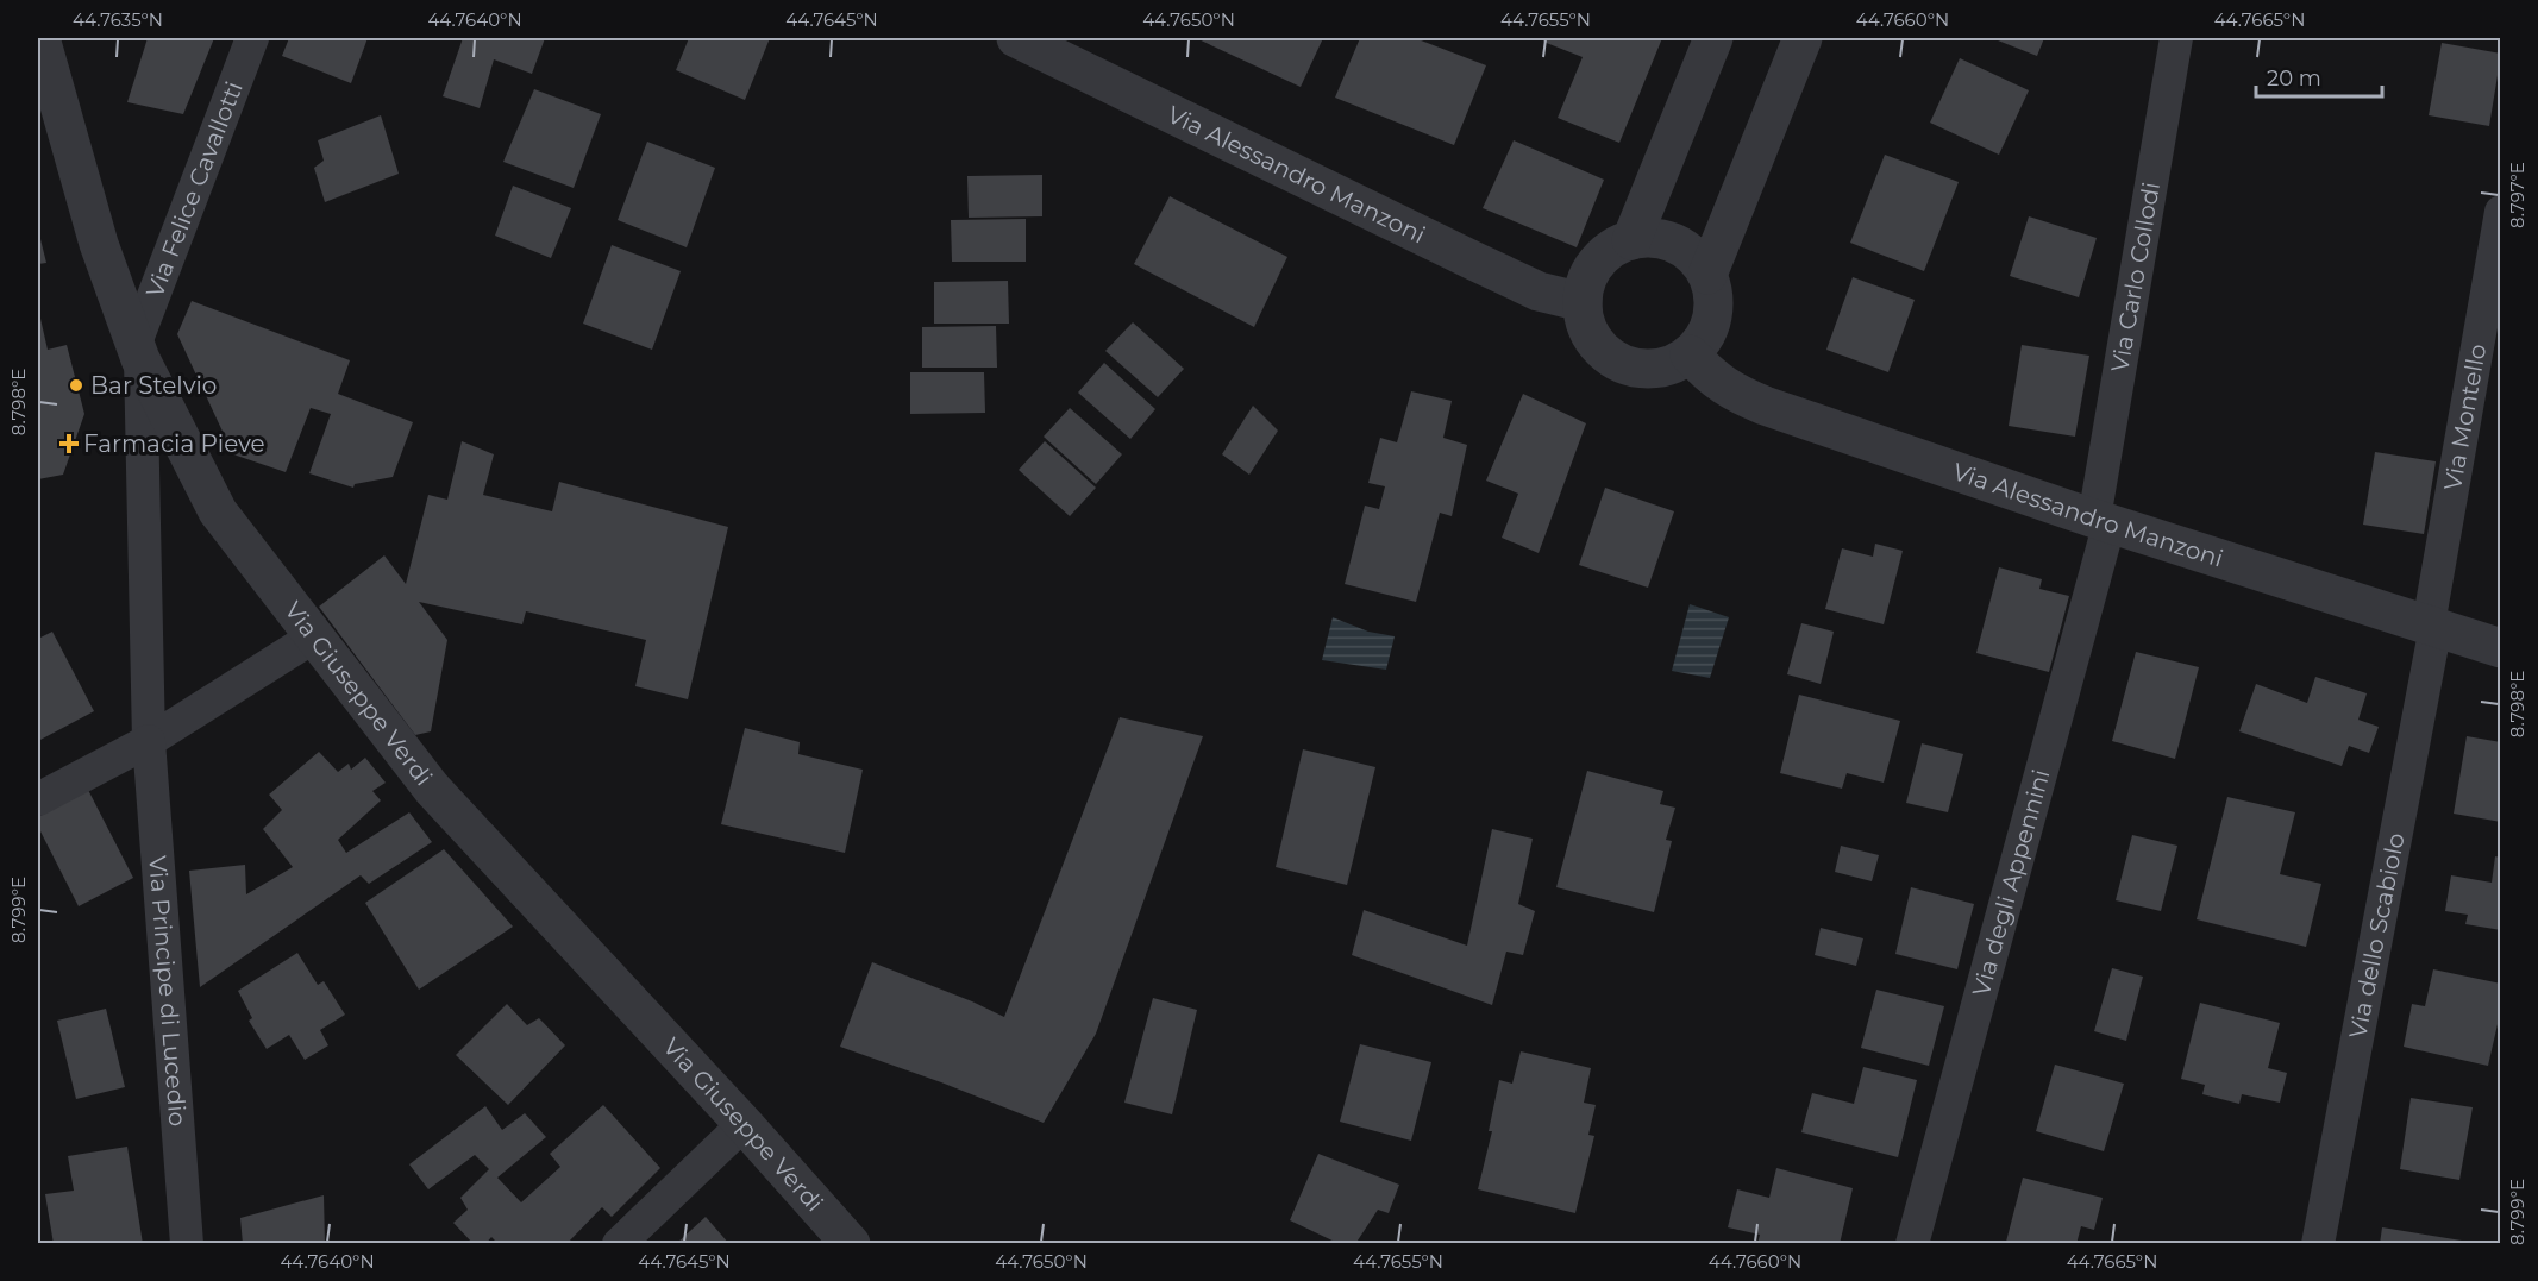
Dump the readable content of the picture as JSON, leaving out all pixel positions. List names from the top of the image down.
{
  "streets": {
    "street": [
      "Via Alessandro Manzoni",
      "Via Felice Cavallotti",
      "Via Carlo Collodi",
      "Via Montello",
      "Via Giuseppe Verdi",
      "Via degli Appennini",
      "Via dello Scabiolo",
      "Via Principe di Lucedio"
    ]
  },
  "crossings": [
    ["Via Alessandro Manzoni", "Via Carlo Collodi"],
    ["Via Alessandro Manzoni", "Via Montello"],
    ["Via Alessandro Manzoni", "Via degli Appennini"],
    ["Via Alessandro Manzoni", "Via dello Scabiolo"],
    ["Via Felice Cavallotti", "Via Giuseppe Verdi"],
    ["Via Felice Cavallotti", "Via Principe di Lucedio"],
    ["Via Carlo Collodi", "Via degli Appennini"],
    ["Via Montello", "Via dello Scabiolo"],
    ["Via Giuseppe Verdi", "Via Principe di Lucedio"]
  ],
  "places": {
    "other": ["Bar Stelvio"],
    "health": ["Farmacia Pieve"]
  },
  "scale_bar": "20 m",
  "coordinates": [
    "44.7635°N",
    "44.7640°N",
    "44.7645°N",
    "44.7650°N",
    "44.7655°N",
    "44.7660°N",
    "44.7665°N",
    "8.797°E",
    "8.798°E",
    "8.799°E"
  ]
}
